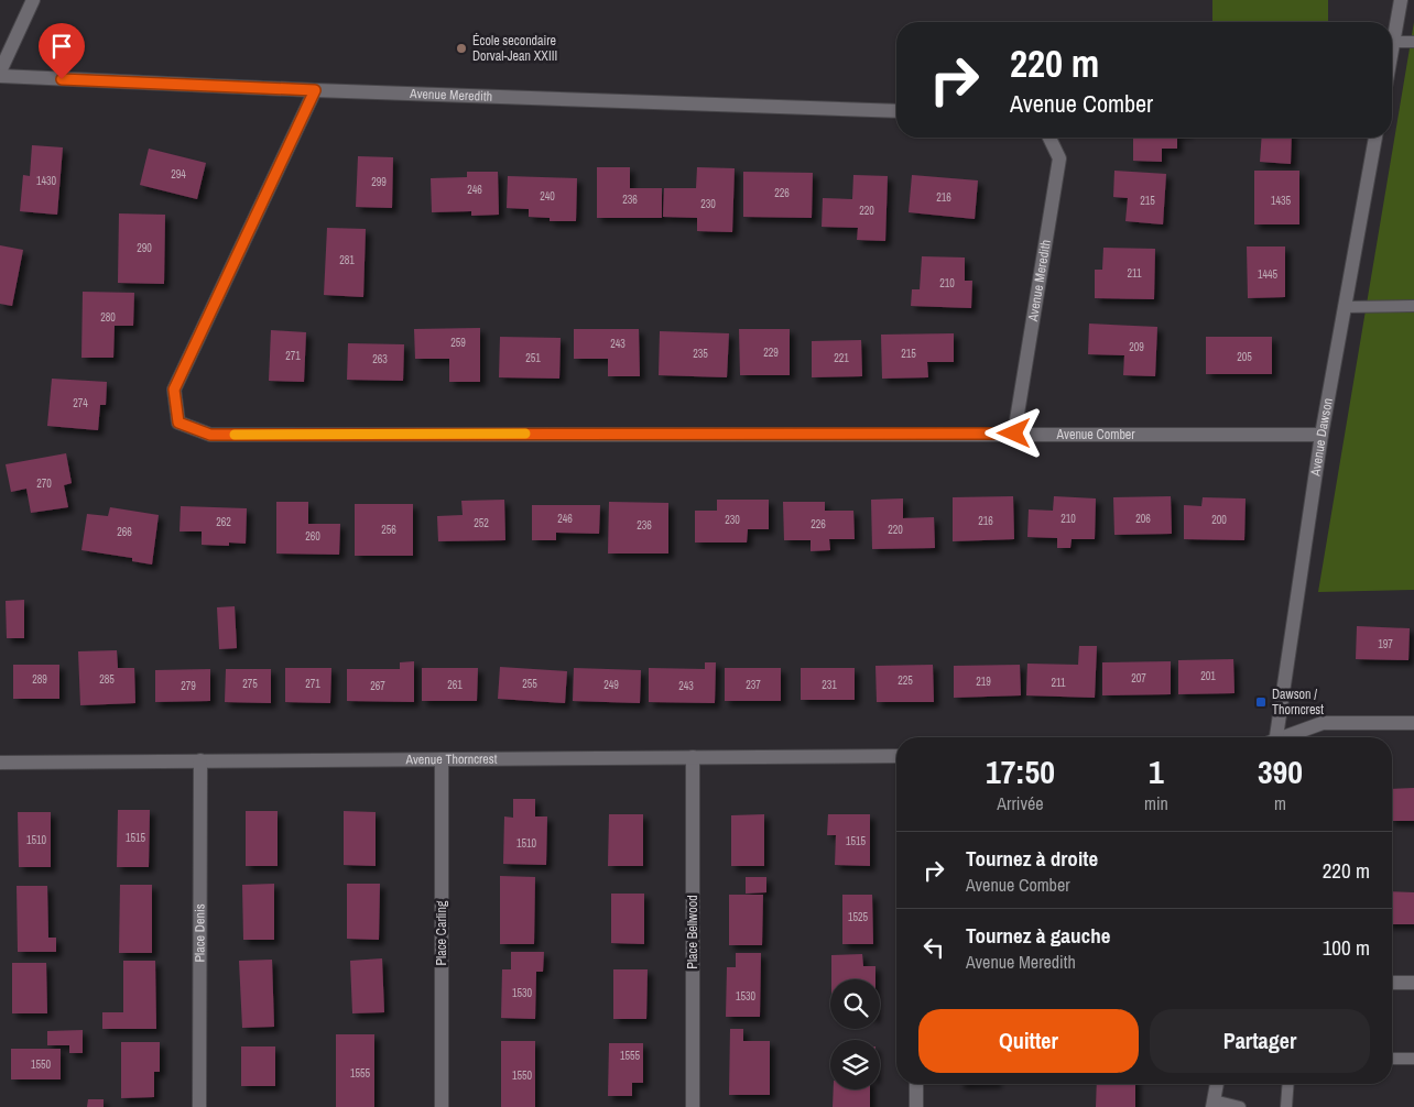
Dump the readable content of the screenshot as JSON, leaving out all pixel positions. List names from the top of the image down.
{
  "streets": {
    "street": [
      "Avenue Meredith",
      "Avenue Comber",
      "Avenue Dawson",
      "Avenue Thorncrest",
      "Place Bellwood",
      "Place Carling",
      "Place Denis"
    ]
  },
  "crossings": [
    ["Avenue Meredith", "Avenue Comber"],
    ["Avenue Comber", "Avenue Dawson"],
    ["Avenue Thorncrest", "Place Bellwood"],
    ["Avenue Thorncrest", "Place Carling"],
    ["Avenue Thorncrest", "Place Denis"]
  ],
  "places": {
    "other": ["École secondaire Dorval-Jean XXIII"],
    "transit": ["Dawson / Thorncrest"]
  },
  "house_numbers": [
    "294",
    "1430",
    "299",
    "246",
    "226",
    "240",
    "216",
    "236",
    "215",
    "1435",
    "230",
    "220",
    "290",
    "281",
    "211",
    "1445",
    "210",
    "280",
    "259",
    "243",
    "209",
    "229",
    "235",
    "215",
    "271",
    "205",
    "251",
    "221",
    "263",
    "274",
    "270",
    "246",
    "210",
    "206",
    "230",
    "200",
    "216",
    "262",
    "252",
    "226",
    "236",
    "256",
    "220",
    "266",
    "260",
    "197",
    "201",
    "207",
    "289",
    "285",
    "225",
    "219",
    "211",
    "275",
    "271",
    "255",
    "261",
    "249",
    "237",
    "231",
    "279",
    "267",
    "243",
    "1515",
    "1510",
    "1515",
    "1510",
    "1525",
    "1530",
    "1530",
    "1555",
    "1550",
    "1555",
    "1550"
  ],
  "page": {
    "turn": ["220 m", "Avenue Comber"],
    "eta": [
      "17:50",
      "Arrivée",
      "1",
      "min",
      "390",
      "m"
    ],
    "list": [
      {
        "name": "Tournez à droite",
        "note": "Avenue Comber",
        "value": "220 m"
      },
      {
        "name": "Tournez à gauche",
        "note": "Avenue Meredith",
        "value": "100 m"
      }
    ],
    "buttons": ["Quitter", "Partager"]
  }
}
